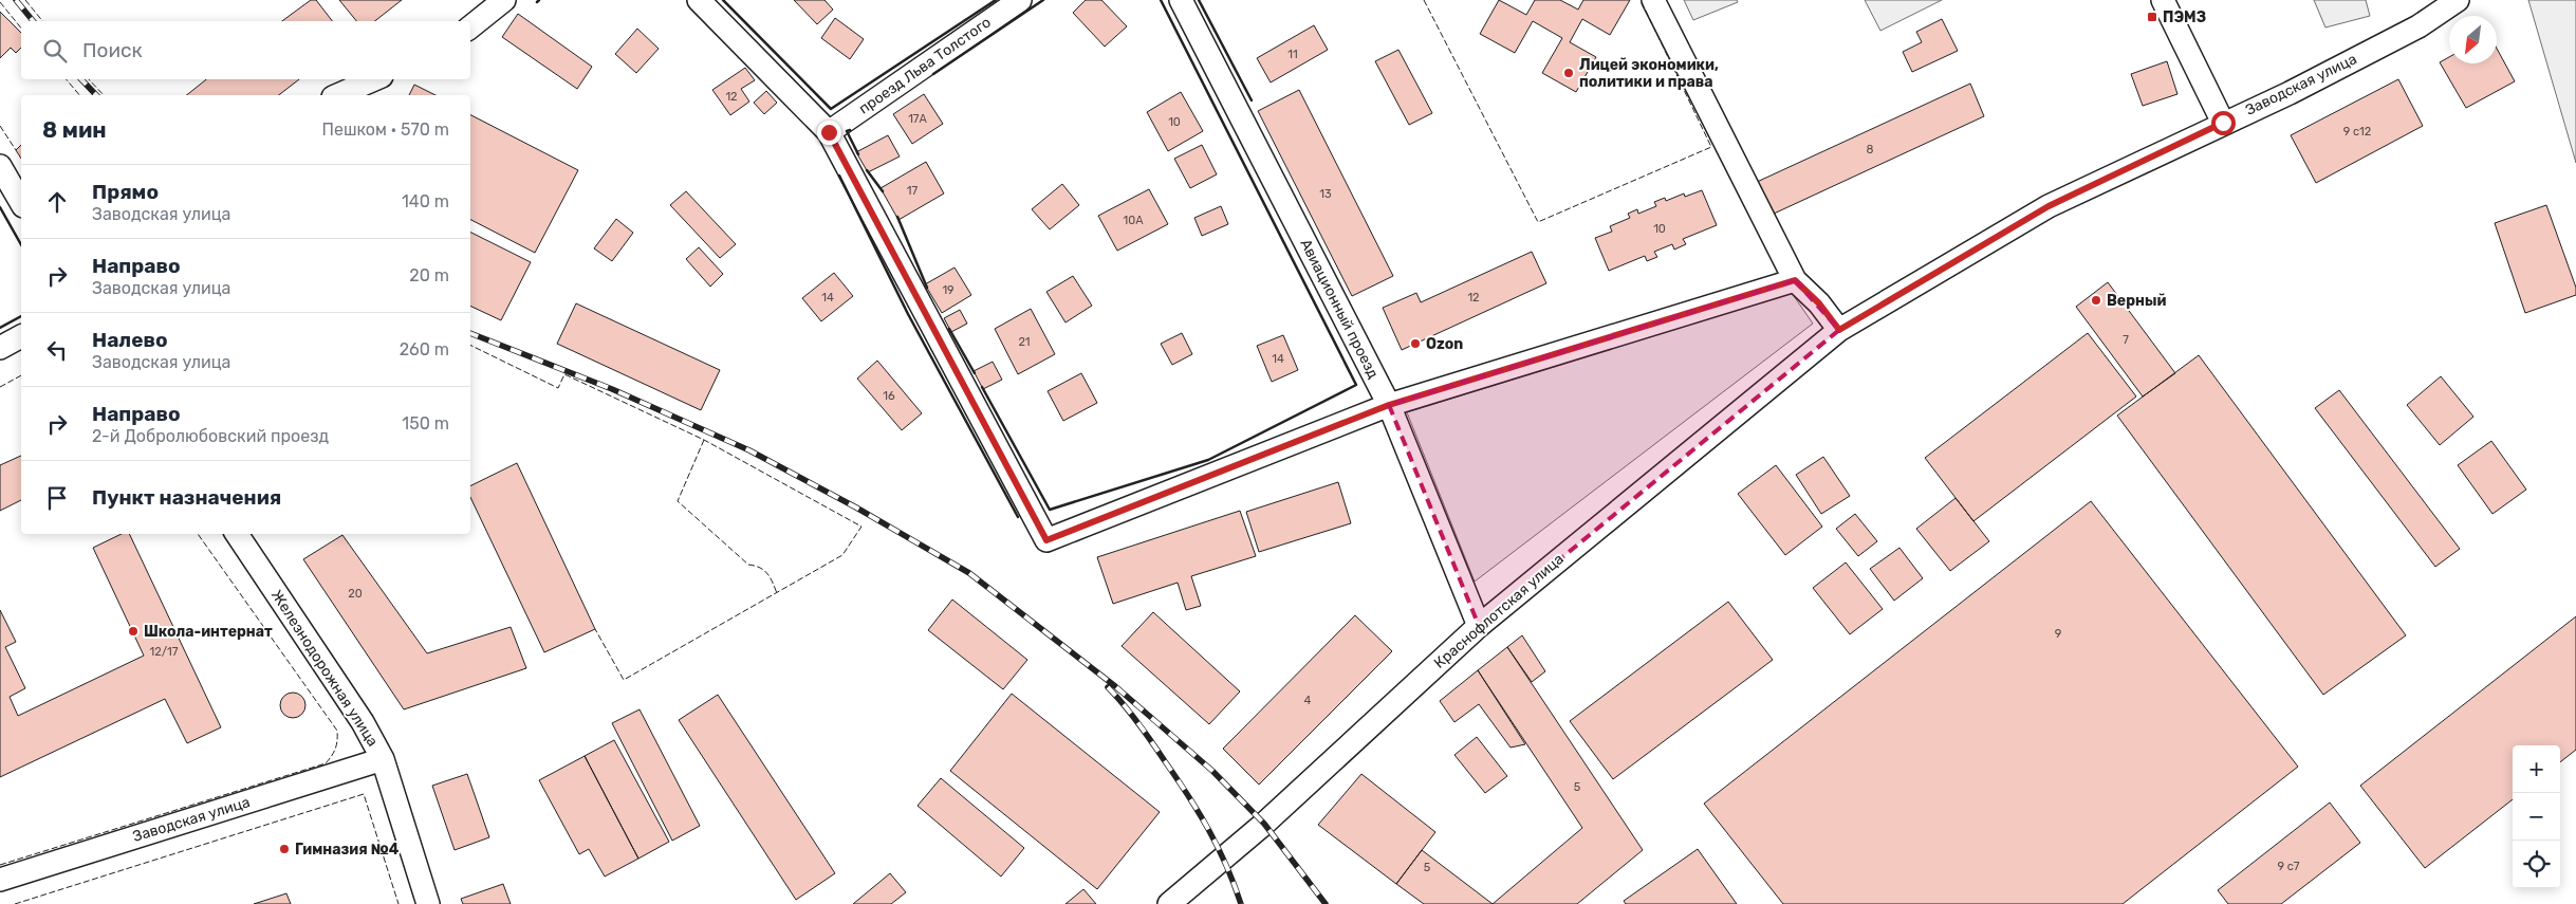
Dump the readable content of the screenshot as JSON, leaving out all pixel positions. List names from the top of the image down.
{
  "streets": {
    "street": [
      "проезд Льва Толстого",
      "Заводская улица",
      "Авиационный проезд",
      "Краснофлотская улица",
      "Железнодорожная улица"
    ]
  },
  "crossings": [
    ["Заводская улица", "Краснофлотская улица"],
    ["Заводская улица", "Железнодорожная улица"],
    ["Авиационный проезд", "Краснофлотская улица"]
  ],
  "places": {
    "transit": ["ПЭМЗ"],
    "other": [
      "Лицей экономики, политики и права",
      "Верный",
      "Ozon",
      "Школа-интернат",
      "Гимназия №4"
    ]
  },
  "house_numbers": [
    "11",
    "12",
    "17А",
    "10",
    "9 с12",
    "8",
    "17",
    "13",
    "10А",
    "10",
    "19",
    "14",
    "12",
    "7",
    "21",
    "14",
    "16",
    "20",
    "9",
    "12/17",
    "4",
    "5",
    "9 с7",
    "5"
  ],
  "north": "bottom left",
  "page": {
    "search": "Поиск",
    "heading": ["8 мин", "Пешком · 570 m"],
    "list": [
      ["Прямо", "Заводская улица", "140 m"],
      ["Направо", "Заводская улица", "20 m"],
      ["Налево", "Заводская улица", "260 m"],
      ["Направо", "2-й Добролюбовский проезд", "150 m"],
      "Пункт назначения"
    ],
    "map_buttons": ["+", "−"]
  }
}
